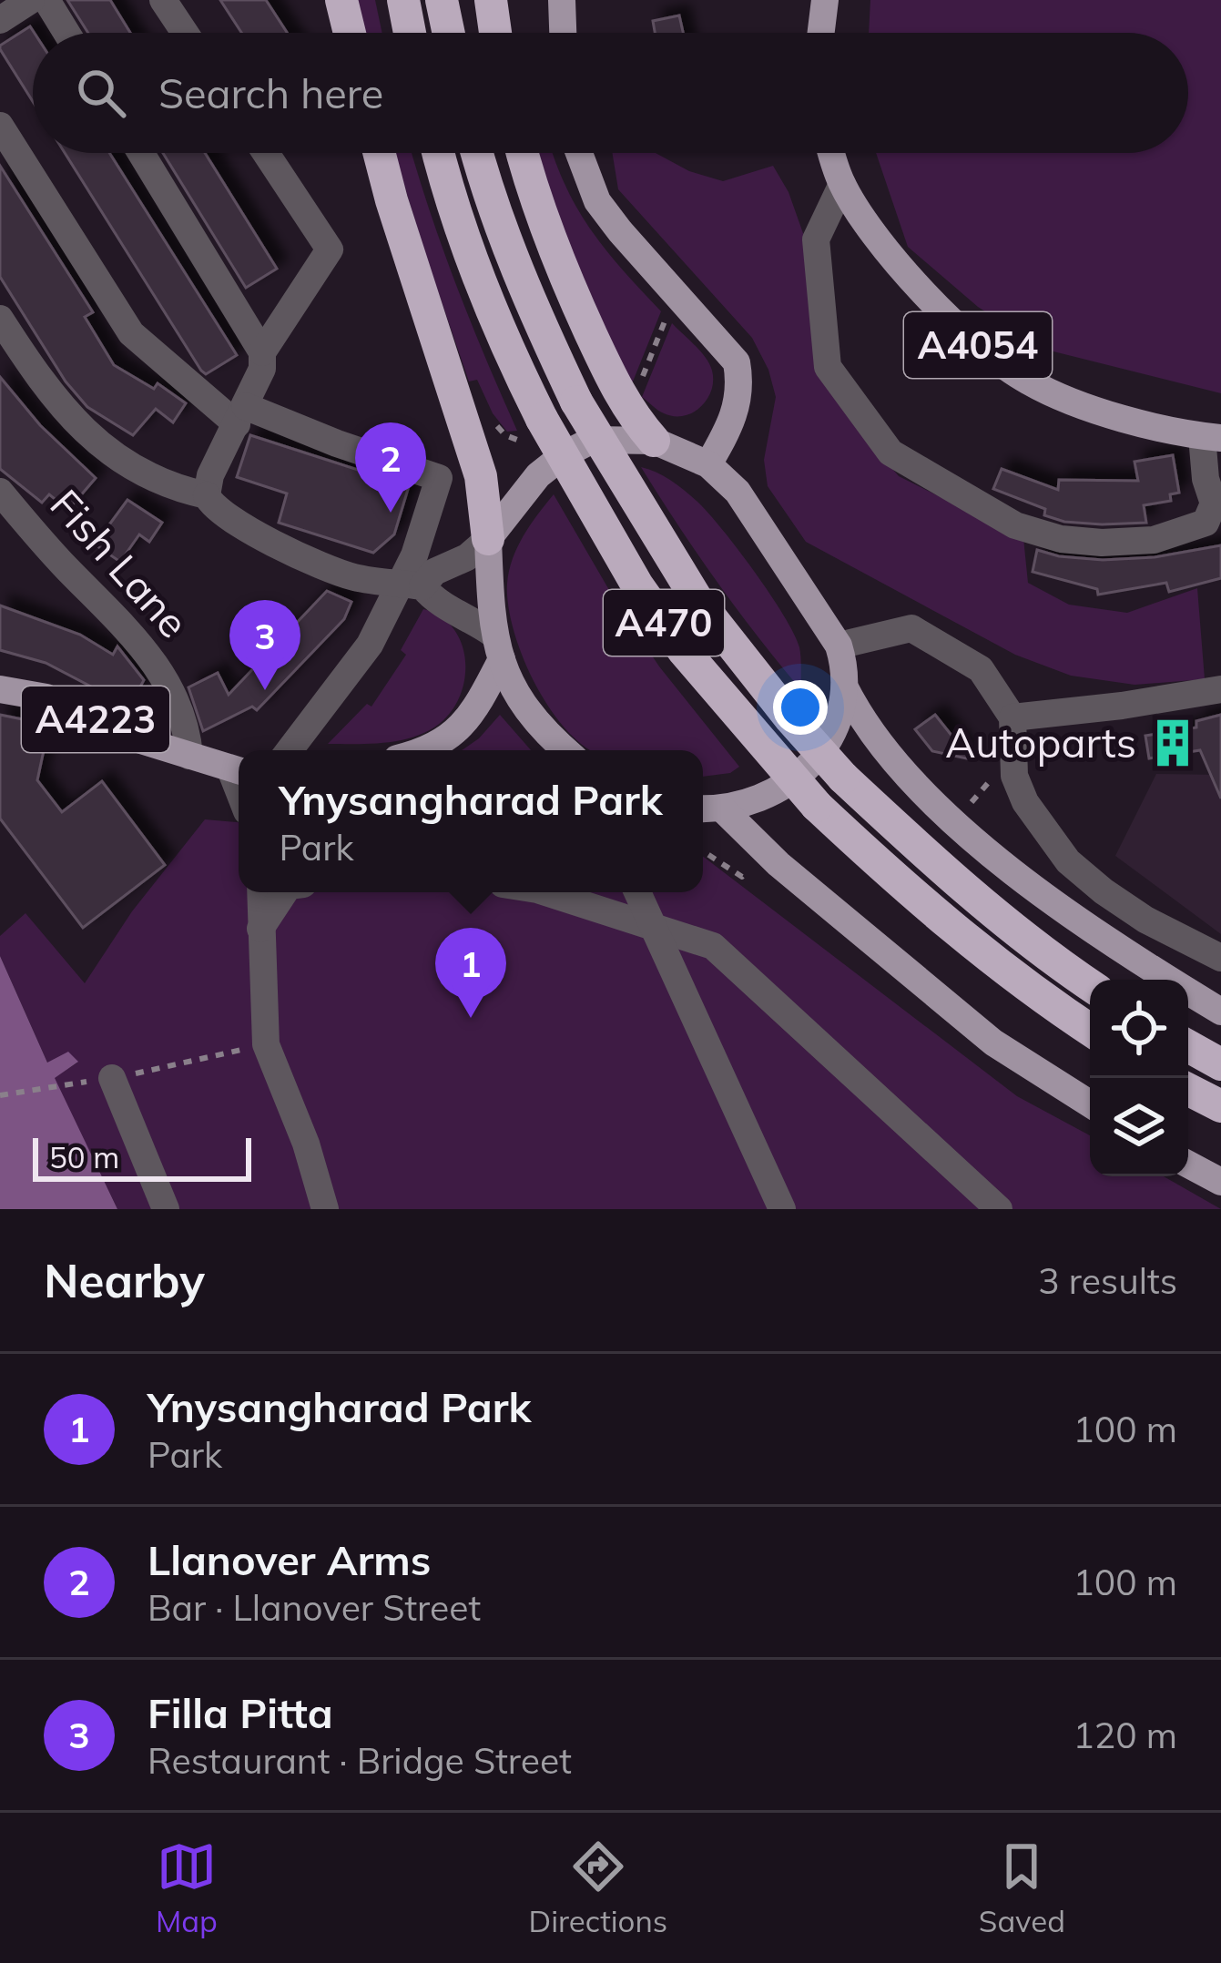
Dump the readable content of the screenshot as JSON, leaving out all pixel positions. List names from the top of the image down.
{
  "streets": {
    "highway": ["A470"],
    "main road": ["A4054", "A4223"],
    "street": ["Fish Lane"]
  },
  "crossings": [
    ["Fish Lane", "A4223"]
  ],
  "places": {
    "building": ["Autoparts"]
  },
  "scale_bar": "50 m",
  "page": {
    "search": "Search here",
    "pins": ["2", "3", "1"],
    "popup": ["Ynysangharad Park", "Park"],
    "scale": "50 m",
    "heading": ["Nearby", "3 results"],
    "list": [
      {
        "mark": "1",
        "name": "Ynysangharad Park",
        "note": "Park",
        "value": "100 m"
      },
      {
        "mark": "2",
        "name": "Llanover Arms",
        "note": "Bar · Llanover Street",
        "value": "100 m"
      },
      {
        "mark": "3",
        "name": "Filla Pitta",
        "note": "Restaurant · Bridge Street",
        "value": "120 m"
      }
    ],
    "nav": ["Map", "Directions", "Saved"]
  }
}
